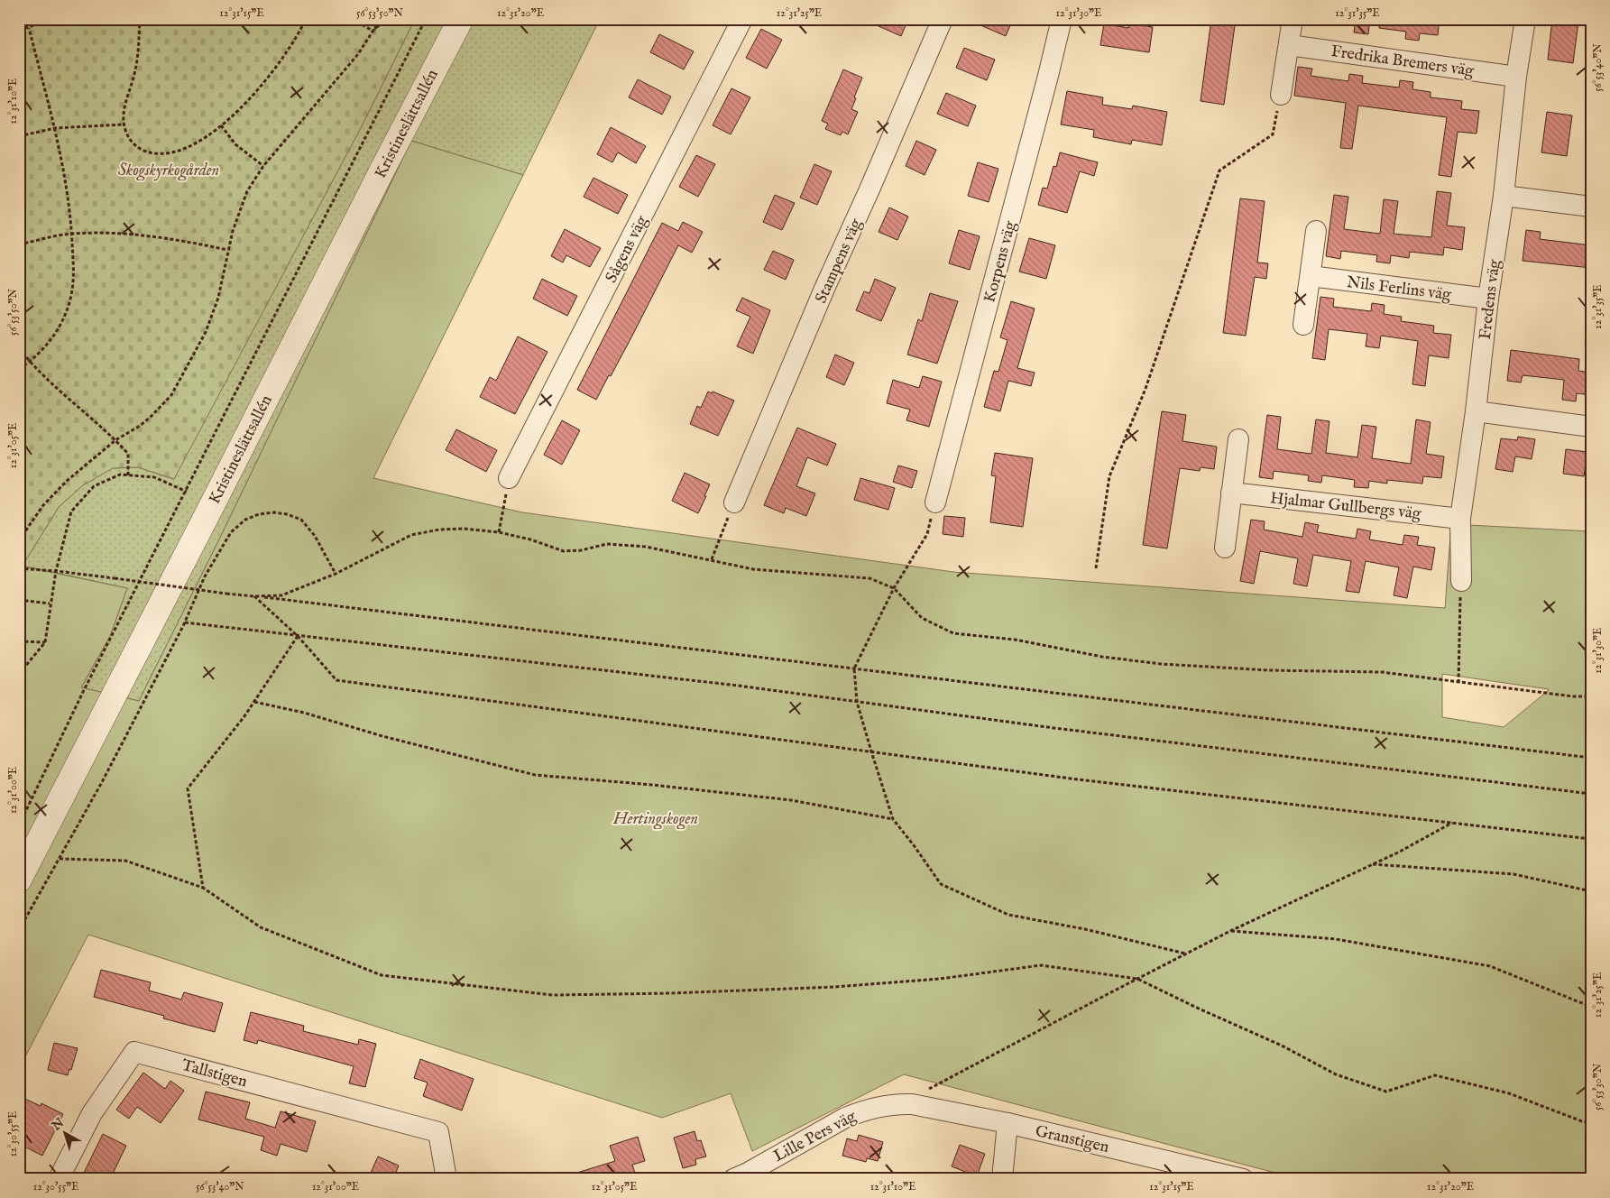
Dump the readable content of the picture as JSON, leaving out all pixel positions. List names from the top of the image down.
{
  "streets": {
    "street": [
      "Fredrika Bremers väg",
      "Kristineslättsallén",
      "Sågens väg",
      "Stampens väg",
      "Korpens väg",
      "Nils Ferlins väg",
      "Fredens väg",
      "Hjalmar Gullbergs väg",
      "Tallstigen",
      "Lille Pers väg",
      "Granstigen"
    ]
  },
  "crossings": [
    ["Fredrika Bremers väg", "Fredens väg"],
    ["Nils Ferlins väg", "Fredens väg"],
    ["Fredens väg", "Hjalmar Gullbergs väg"],
    ["Lille Pers väg", "Granstigen"]
  ],
  "parks": ["Skogskyrkogården", "Hertingskogen"],
  "north": "top left",
  "coordinates": [
    "12°31'15\"E",
    "56°53'50\"N",
    "12°31'20\"E",
    "12°31'25\"E",
    "12°31'30\"E",
    "12°31'35\"E",
    "56°53'40\"N",
    "12°31'10\"E",
    "12°31'05\"E",
    "12°31'00\"E",
    "56°53'30\"N",
    "12°30'55\"E"
  ]
}
